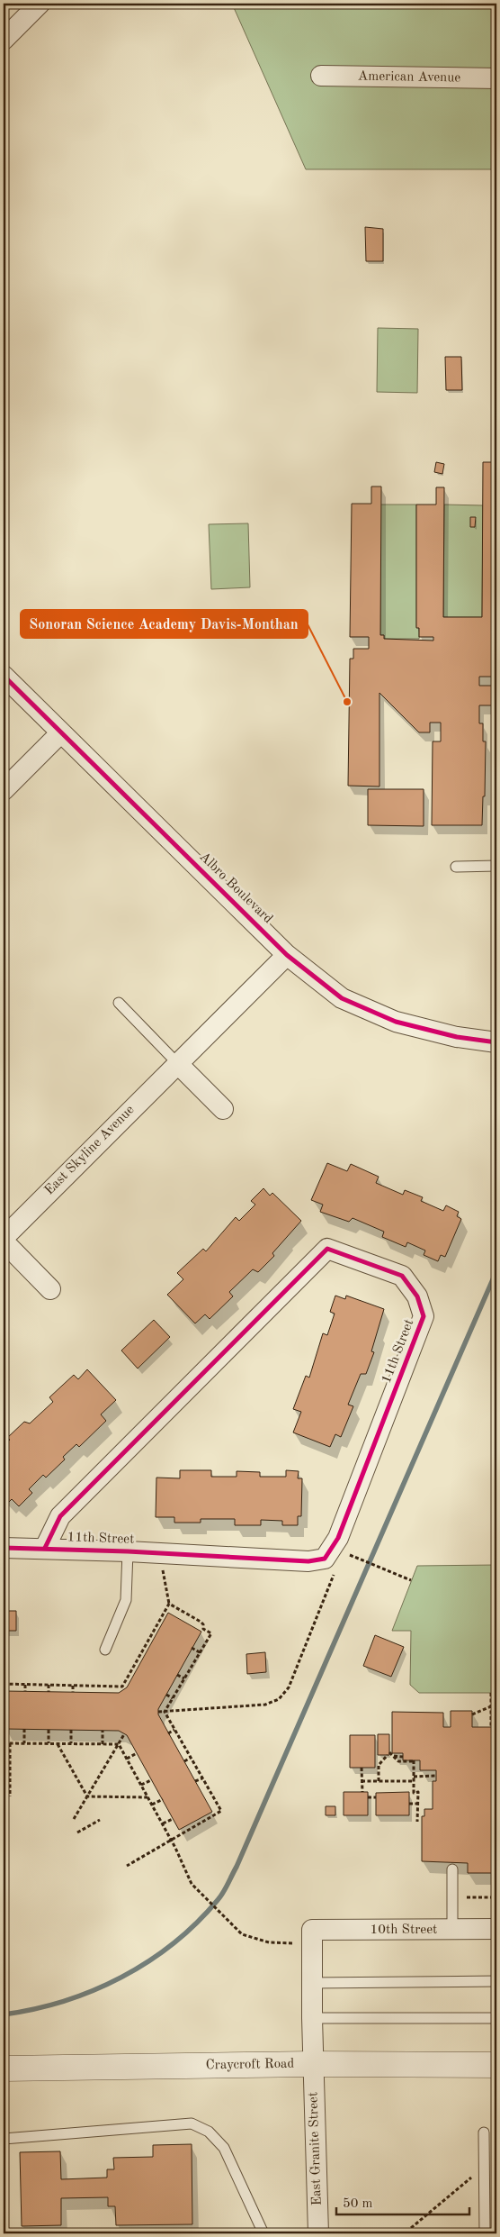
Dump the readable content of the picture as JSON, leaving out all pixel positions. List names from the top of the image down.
{
  "streets": {
    "street": [
      "American Avenue",
      "Albro Boulevard",
      "East Skyline Avenue",
      "11th Street",
      "10th Street",
      "Craycroft Road",
      "East Granite Street"
    ]
  },
  "crossings": [
    ["Albro Boulevard", "East Skyline Avenue"],
    ["10th Street", "East Granite Street"],
    ["Craycroft Road", "East Granite Street"]
  ],
  "places": ["Sonoran Science Academy Davis-Monthan"],
  "scale_bar": "50 m"
}
